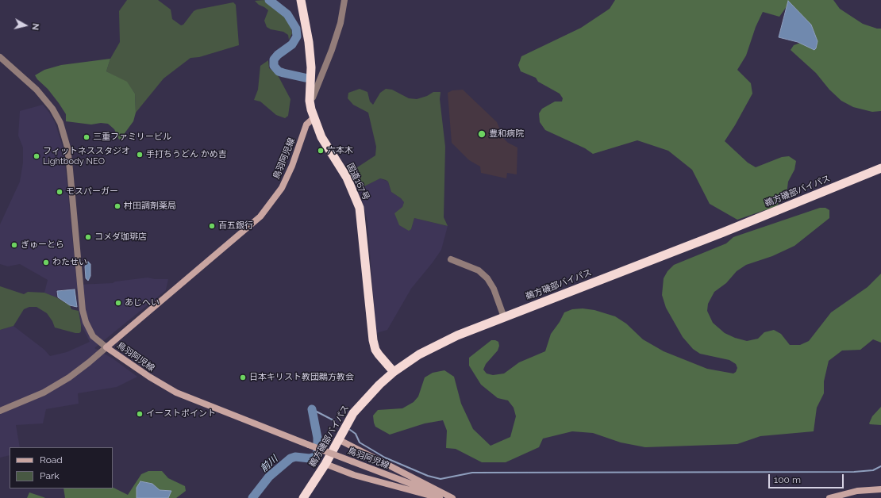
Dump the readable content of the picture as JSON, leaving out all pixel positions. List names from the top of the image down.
{
  "streets": {
    "highway": ["国道167号", "鵜方磯部バイパス"],
    "main road": ["鳥羽阿児線"]
  },
  "crossings": [
    ["鳥羽阿児線", "国道167号"],
    ["国道167号", "鵜方磯部バイパス"]
  ],
  "water": ["前川"],
  "places": [
    "豊和病院",
    "三重ファミリービル",
    "六本木",
    "手打ちうどん かめ吉",
    "フィットネススタジオ Lightbody NEO",
    "モスバーガー",
    "村田調剤薬局",
    "百五銀行",
    "コメダ珈琲店",
    "ぎゅーとら",
    "わたせい",
    "あじへい",
    "日本キリスト教団鵜方教会",
    "イーストポイント"
  ],
  "legend": ["Road", "Park"],
  "scale_bar": "100 m",
  "north": "right"
}
